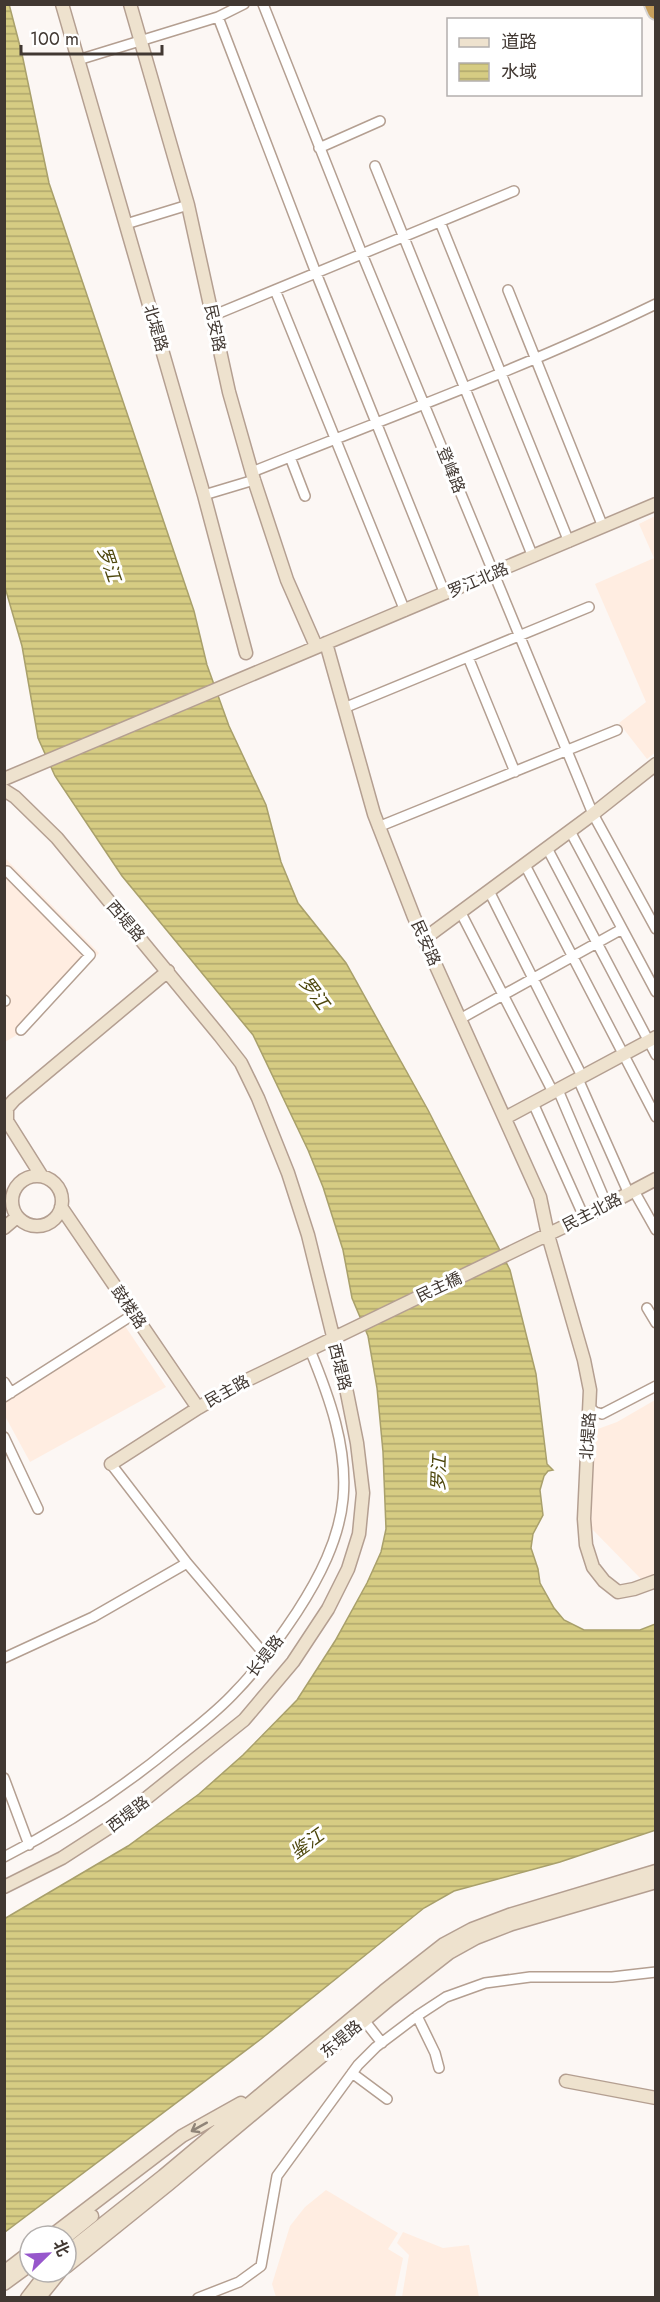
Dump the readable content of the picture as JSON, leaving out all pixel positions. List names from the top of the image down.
{
  "streets": {
    "main road": [
      "北堤路",
      "民安路",
      "罗江北路",
      "西堤路",
      "民主北路",
      "民主橋",
      "鼓楼路",
      "民主路",
      "东堤路"
    ],
    "street": ["登峰路", "长堤路"]
  },
  "crossings": [
    ["北堤路", "民安路"],
    ["北堤路", "民主北路"],
    ["民安路", "罗江北路"],
    ["民安路", "民主北路"],
    ["登峰路", "罗江北路"],
    ["西堤路", "民主路"],
    ["民主北路", "民主橋"],
    ["民主橋", "民主路"],
    ["鼓楼路", "民主路"],
    ["民主路", "长堤路"]
  ],
  "water": ["罗江", "鉴江"],
  "legend": ["道路", "水域"],
  "scale_bar": "100 m",
  "north": "top right"
}
